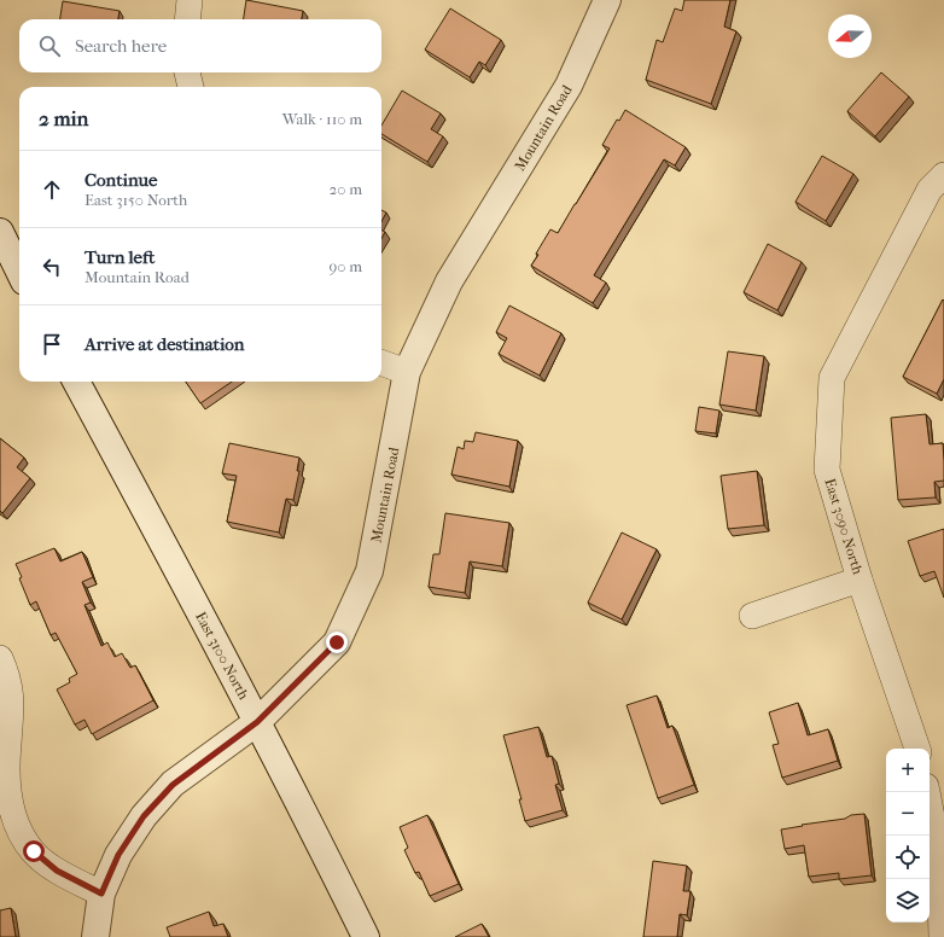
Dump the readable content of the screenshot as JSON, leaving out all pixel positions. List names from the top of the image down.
{
  "streets": {
    "street": ["Mountain Road", "East 3090 North", "East 3100 North"]
  },
  "crossings": [
    ["Mountain Road", "East 3100 North"]
  ],
  "north": "left",
  "page": {
    "search": "Search here",
    "heading": ["2 min", "Walk · 110 m"],
    "list": [
      ["Continue", "East 3150 North", "20 m"],
      ["Turn left", "Mountain Road", "90 m"],
      "Arrive at destination"
    ],
    "map_buttons": ["+", "−"]
  }
}
